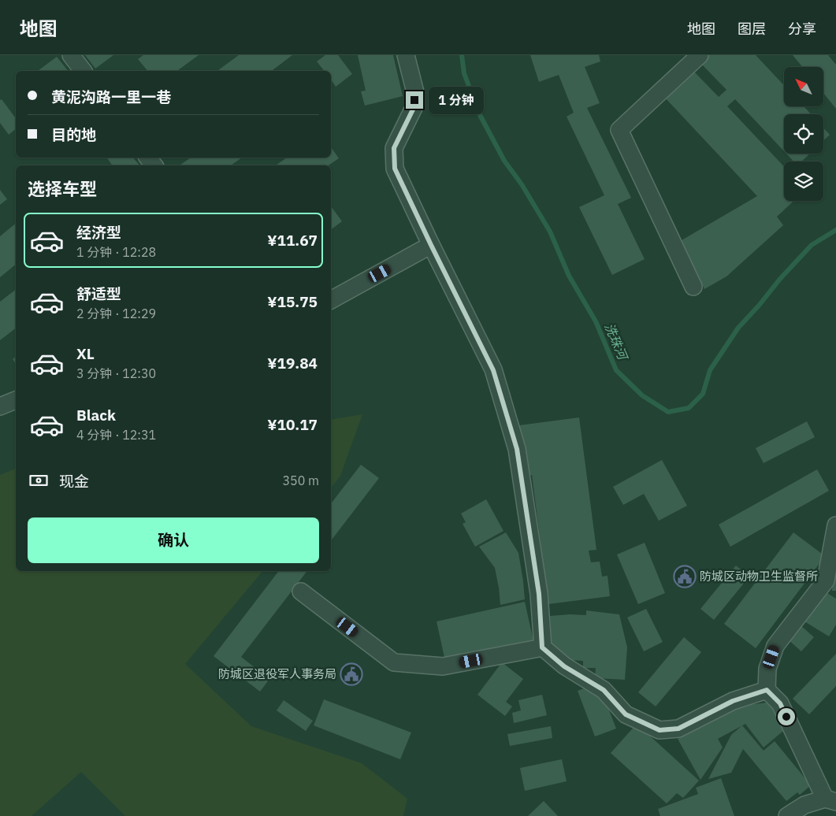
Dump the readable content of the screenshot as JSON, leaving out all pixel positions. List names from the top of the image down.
{
  "water": ["洗珠河"],
  "places": {
    "public building": ["防城区动物卫生监督所", "防城区退役军人事务局"]
  },
  "north": "top left",
  "page": {
    "header": "地图",
    "nav": ["地图", "图层", "分享"],
    "banner": ["黄泥沟路一里一巷", "目的地"],
    "bubble": "1 分钟",
    "heading": "选择车型",
    "list": [
      {
        "name": "经济型",
        "note": "1 分钟 · 12:28",
        "value": "¥11.67"
      },
      {
        "name": "舒适型",
        "note": "2 分钟 · 12:29",
        "value": "¥15.75"
      },
      {
        "name": "XL",
        "note": "3 分钟 · 12:30",
        "value": "¥19.84"
      },
      {
        "name": "Black",
        "note": "4 分钟 · 12:31",
        "value": "¥10.17"
      }
    ],
    "pay": ["现金", "350 m"],
    "buttons": "确认"
  }
}
